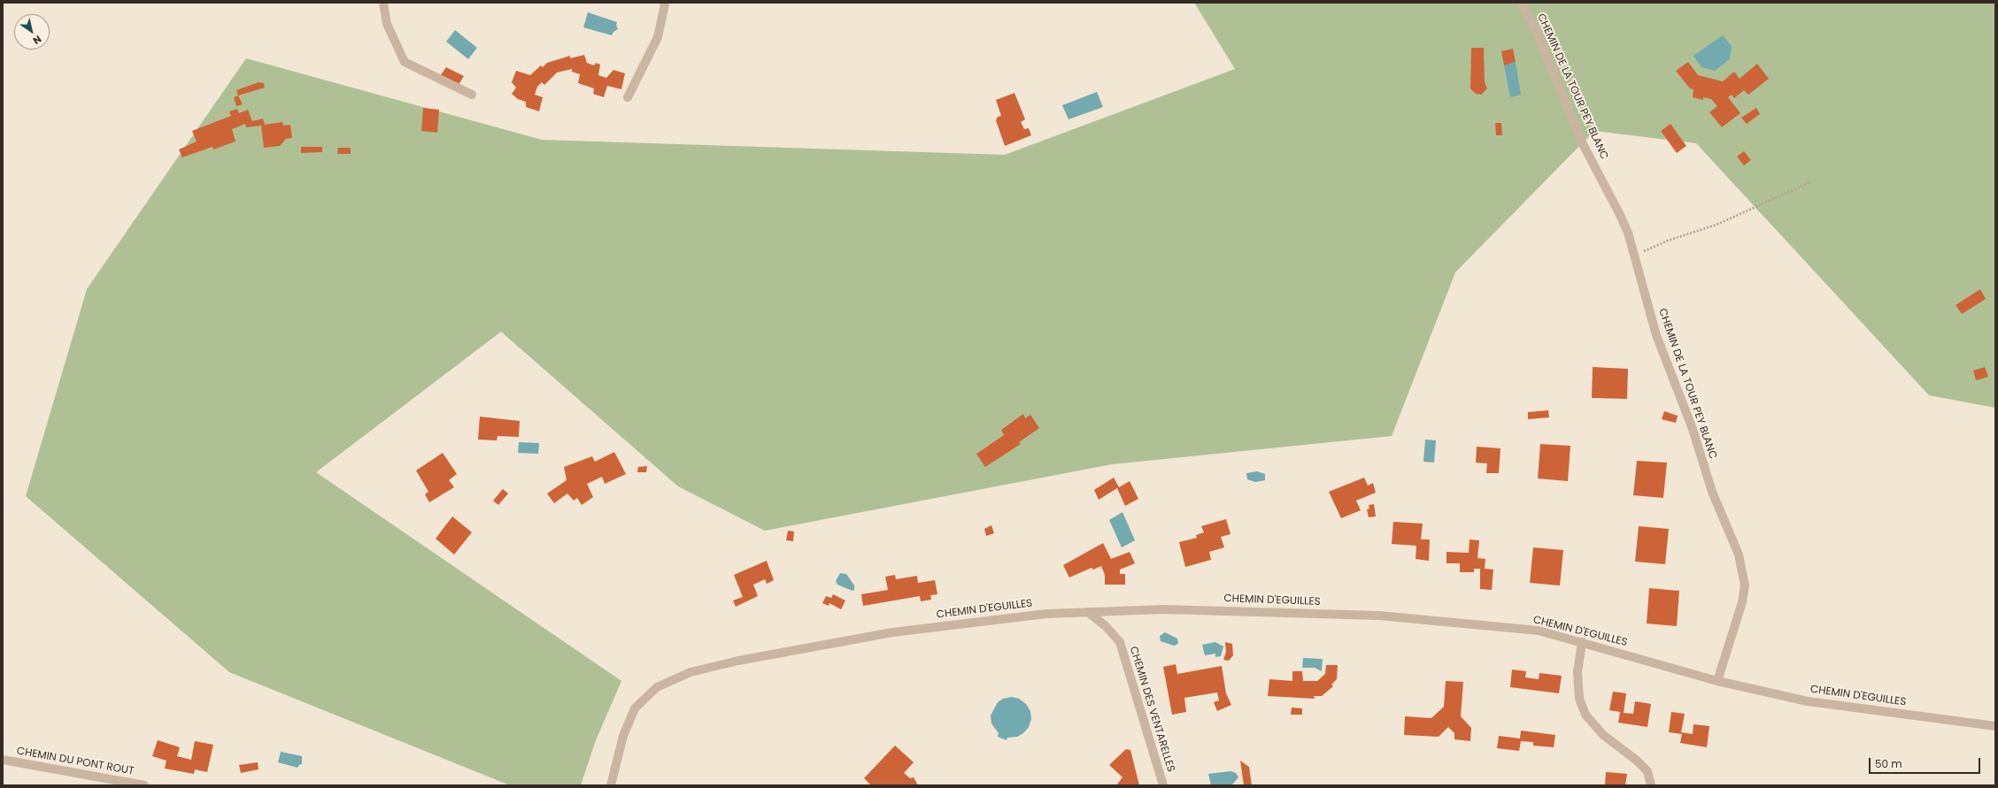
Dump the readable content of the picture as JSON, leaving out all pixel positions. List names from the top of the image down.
{
  "streets": {
    "street": [
      "CHEMIN DE LA TOUR PEY BLANC",
      "CHEMIN D'EGUILLES",
      "CHEMIN DES VENTARELLES",
      "CHEMIN DU PONT ROUT"
    ]
  },
  "crossings": [
    ["CHEMIN DE LA TOUR PEY BLANC", "CHEMIN D'EGUILLES"],
    ["CHEMIN D'EGUILLES", "CHEMIN DES VENTARELLES"]
  ],
  "scale_bar": "50 m",
  "north": "bottom right"
}
